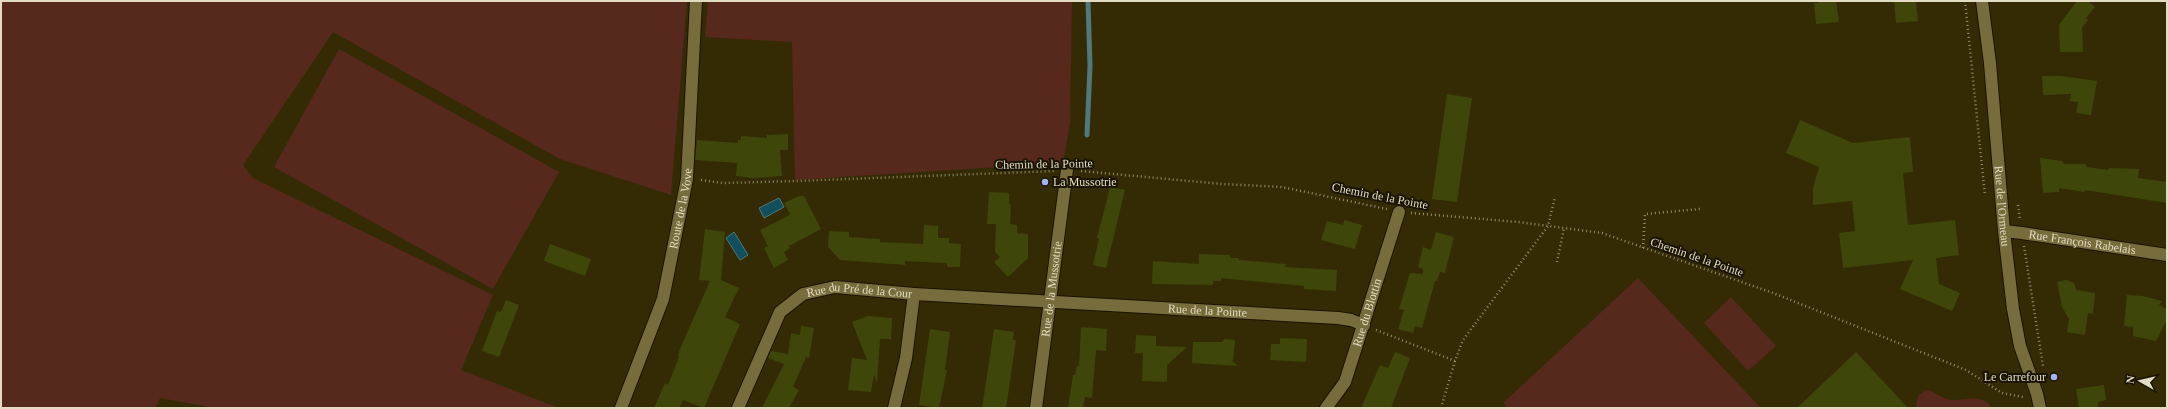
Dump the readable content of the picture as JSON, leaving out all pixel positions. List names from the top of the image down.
{
  "streets": {
    "street": [
      "Rue de l'Ormeau",
      "Route de la Vove",
      "Rue François Rabelais",
      "Rue de la Mussotrie",
      "Rue du Pré de la Cour",
      "Rue de la Pointe",
      "Rue du Blottin"
    ],
    "path": ["Chemin de la Pointe"]
  },
  "crossings": [
    ["Chemin de la Pointe", "Rue de l'Ormeau"],
    ["Chemin de la Pointe", "Route de la Vove"],
    ["Chemin de la Pointe", "Rue de la Mussotrie"],
    ["Chemin de la Pointe", "Rue du Blottin"],
    ["Rue de l'Ormeau", "Rue François Rabelais"],
    ["Rue de la Mussotrie", "Rue du Pré de la Cour"],
    ["Rue de la Mussotrie", "Rue de la Pointe"],
    ["Rue du Pré de la Cour", "Rue de la Pointe"],
    ["Rue de la Pointe", "Rue du Blottin"]
  ],
  "places": ["La Mussotrie", "Le Carrefour"],
  "north": "left"
}
